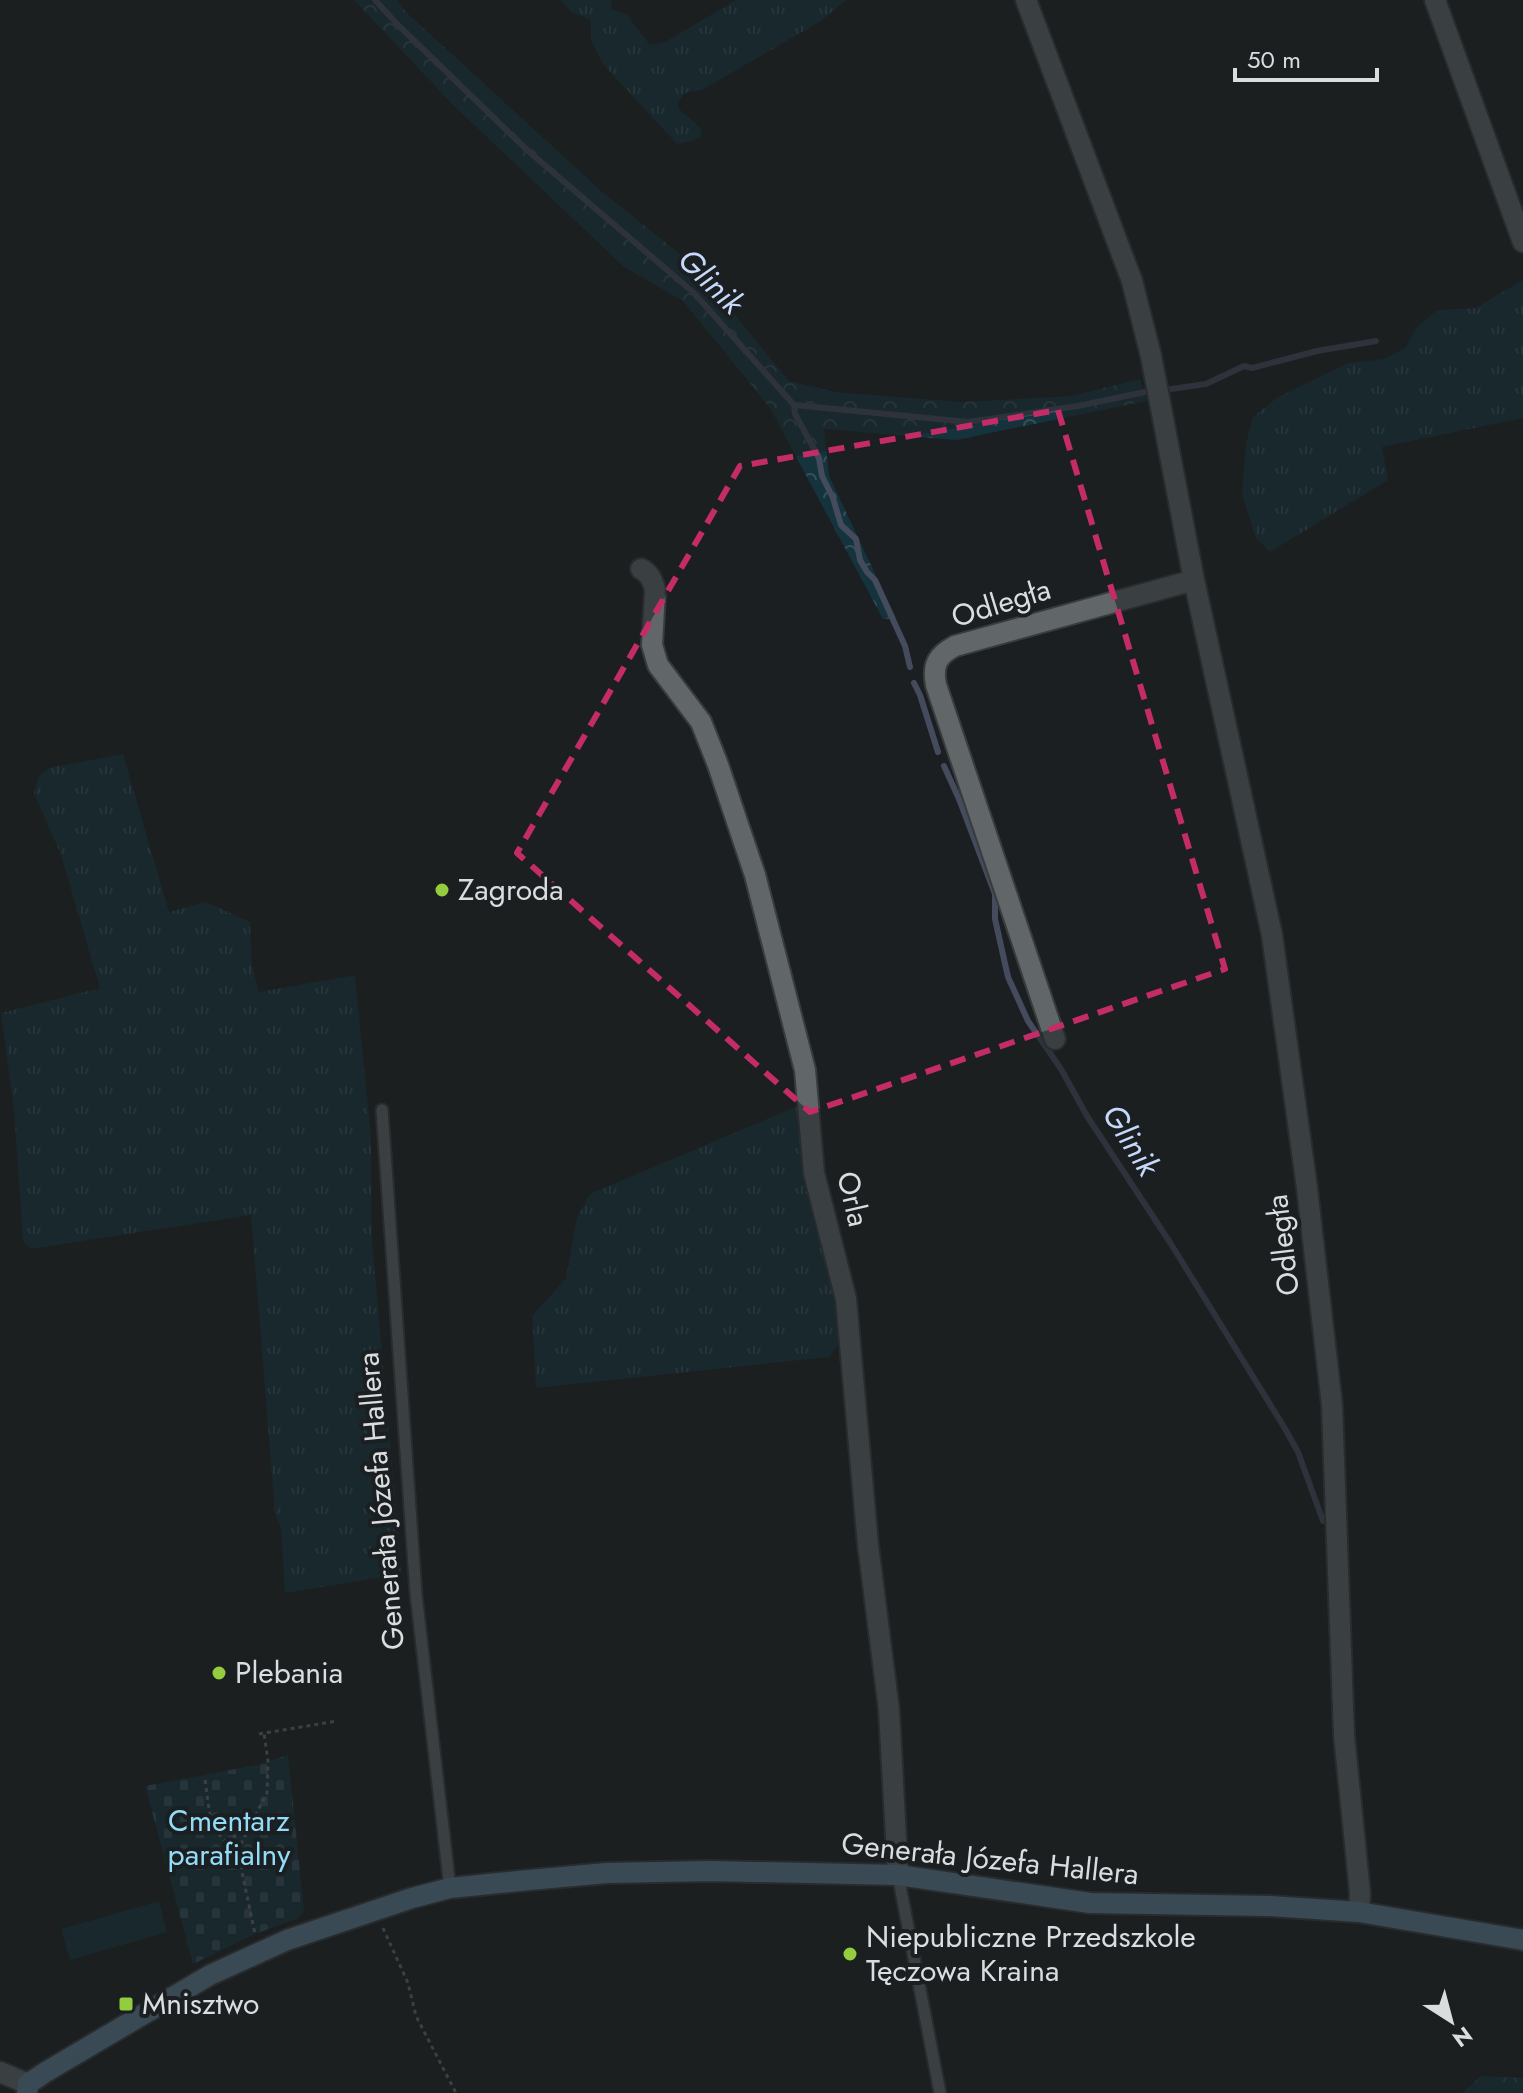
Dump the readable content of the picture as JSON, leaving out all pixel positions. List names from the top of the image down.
{
  "streets": {
    "street": ["Odległa", "Orla", "Generała Józefa Hallera"]
  },
  "crossings": [
    ["Odległa", "Generała Józefa Hallera"],
    ["Orla", "Generała Józefa Hallera"]
  ],
  "water": ["Glinik"],
  "parks": ["Cmentarz parafialny"],
  "places": {
    "other": ["Zagroda", "Plebania", "Niepubliczne Przedszkole Tęczowa Kraina"],
    "transit": ["Mnisztwo"]
  },
  "scale_bar": "50 m",
  "north": "bottom right"
}
